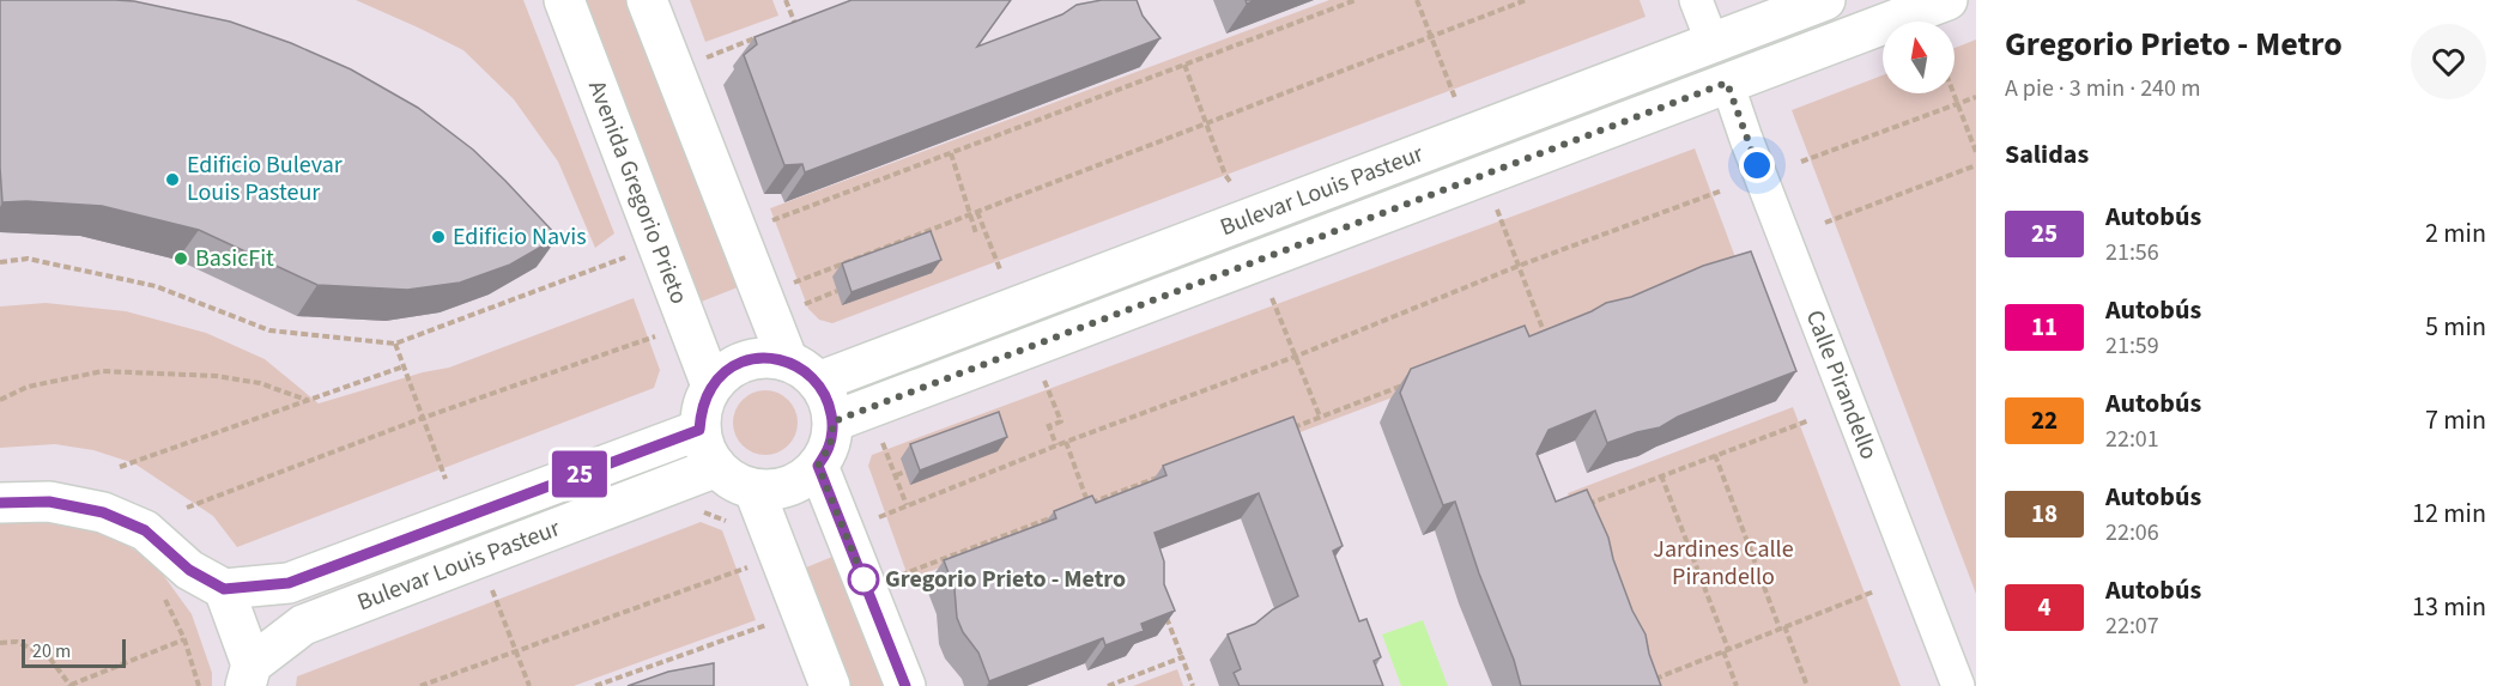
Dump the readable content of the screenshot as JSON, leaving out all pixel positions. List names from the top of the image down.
{
  "streets": {
    "street": ["Bulevar Louis Pasteur", "Avenida Gregorio Prieto", "Calle Pirandello"]
  },
  "crossings": [
    ["Bulevar Louis Pasteur", "Avenida Gregorio Prieto"],
    ["Bulevar Louis Pasteur", "Calle Pirandello"]
  ],
  "parks": ["Jardines Calle Pirandello"],
  "places": [
    "Edificio Bulevar Louis Pasteur",
    "Edificio Navis",
    "BasicFit",
    "Gregorio Prieto - Metro"
  ],
  "lines": ["bus line 25"],
  "scale_bar": "20 m",
  "north": "top",
  "page": {
    "on_map": "25",
    "heading": [
      ["Gregorio Prieto - Metro", "A pie · 3 min · 240 m"],
      "Salidas"
    ],
    "list": [
      {
        "mark": "25",
        "name": "Autobús",
        "note": "21:56",
        "value": "2 min"
      },
      {
        "mark": "11",
        "name": "Autobús",
        "note": "21:59",
        "value": "5 min"
      },
      {
        "mark": "22",
        "name": "Autobús",
        "note": "22:01",
        "value": "7 min"
      },
      {
        "mark": "18",
        "name": "Autobús",
        "note": "22:06",
        "value": "12 min"
      },
      {
        "mark": "4",
        "name": "Autobús",
        "note": "22:07",
        "value": "13 min"
      }
    ],
    "scale": "20 m"
  }
}
